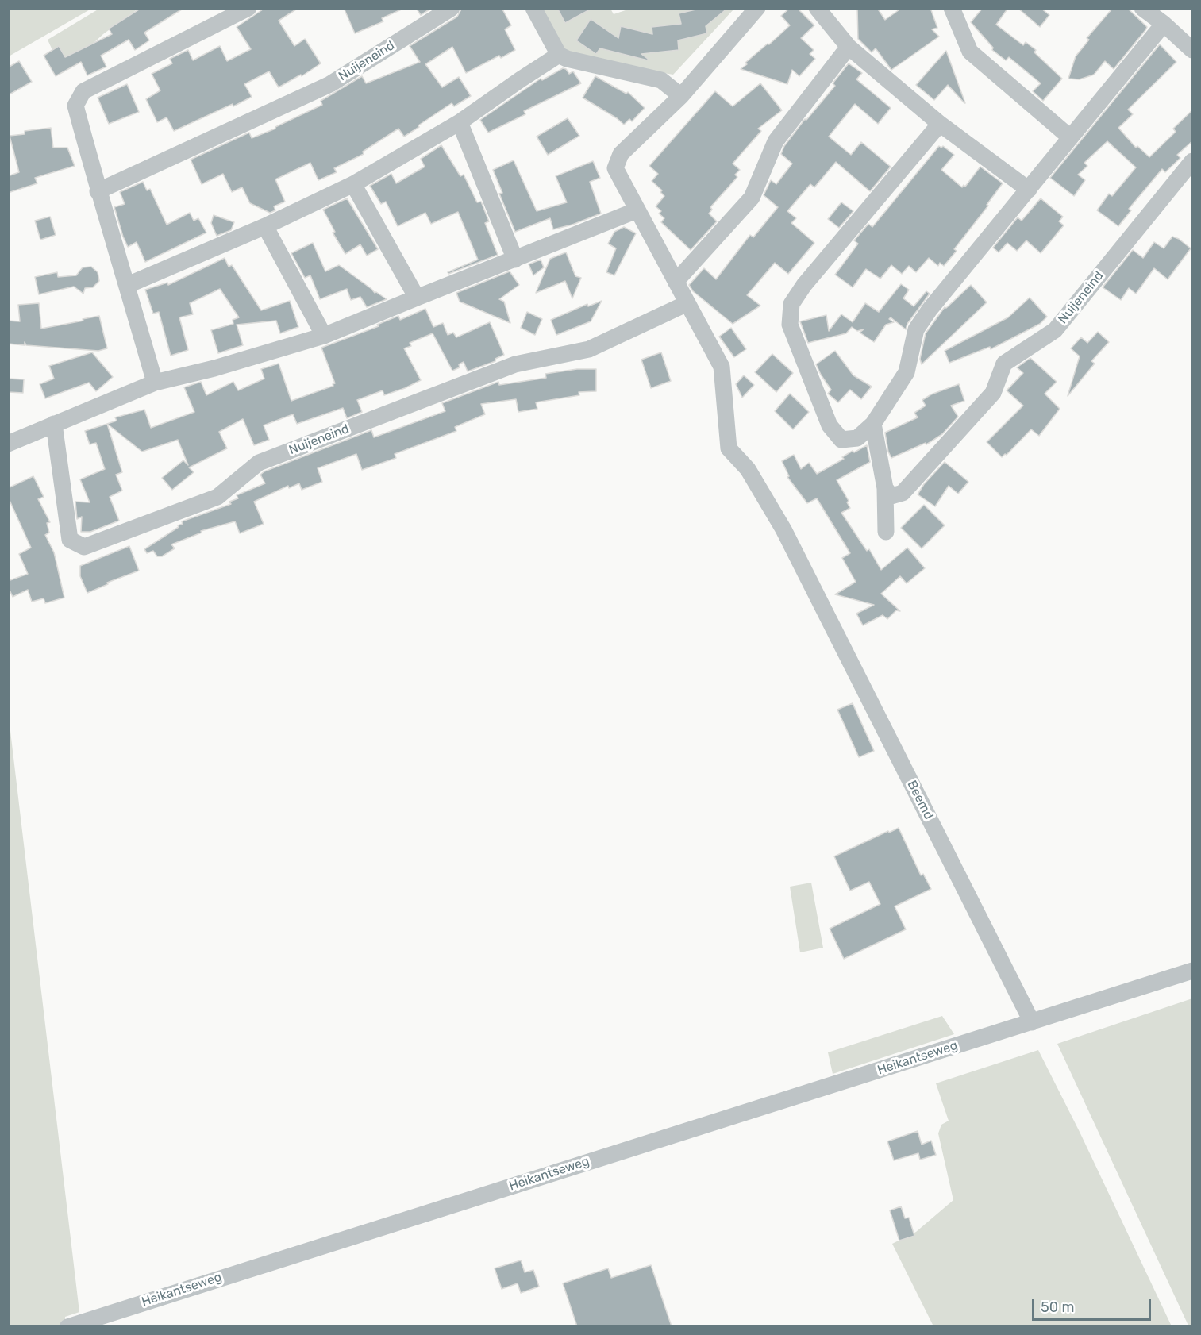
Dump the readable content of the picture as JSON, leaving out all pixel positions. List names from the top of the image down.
{
  "streets": {
    "street": ["Nuijeneind", "Beemd", "Heikantseweg"]
  },
  "crossings": [
    ["Nuijeneind", "Beemd"],
    ["Beemd", "Heikantseweg"]
  ],
  "scale_bar": "50 m"
}
